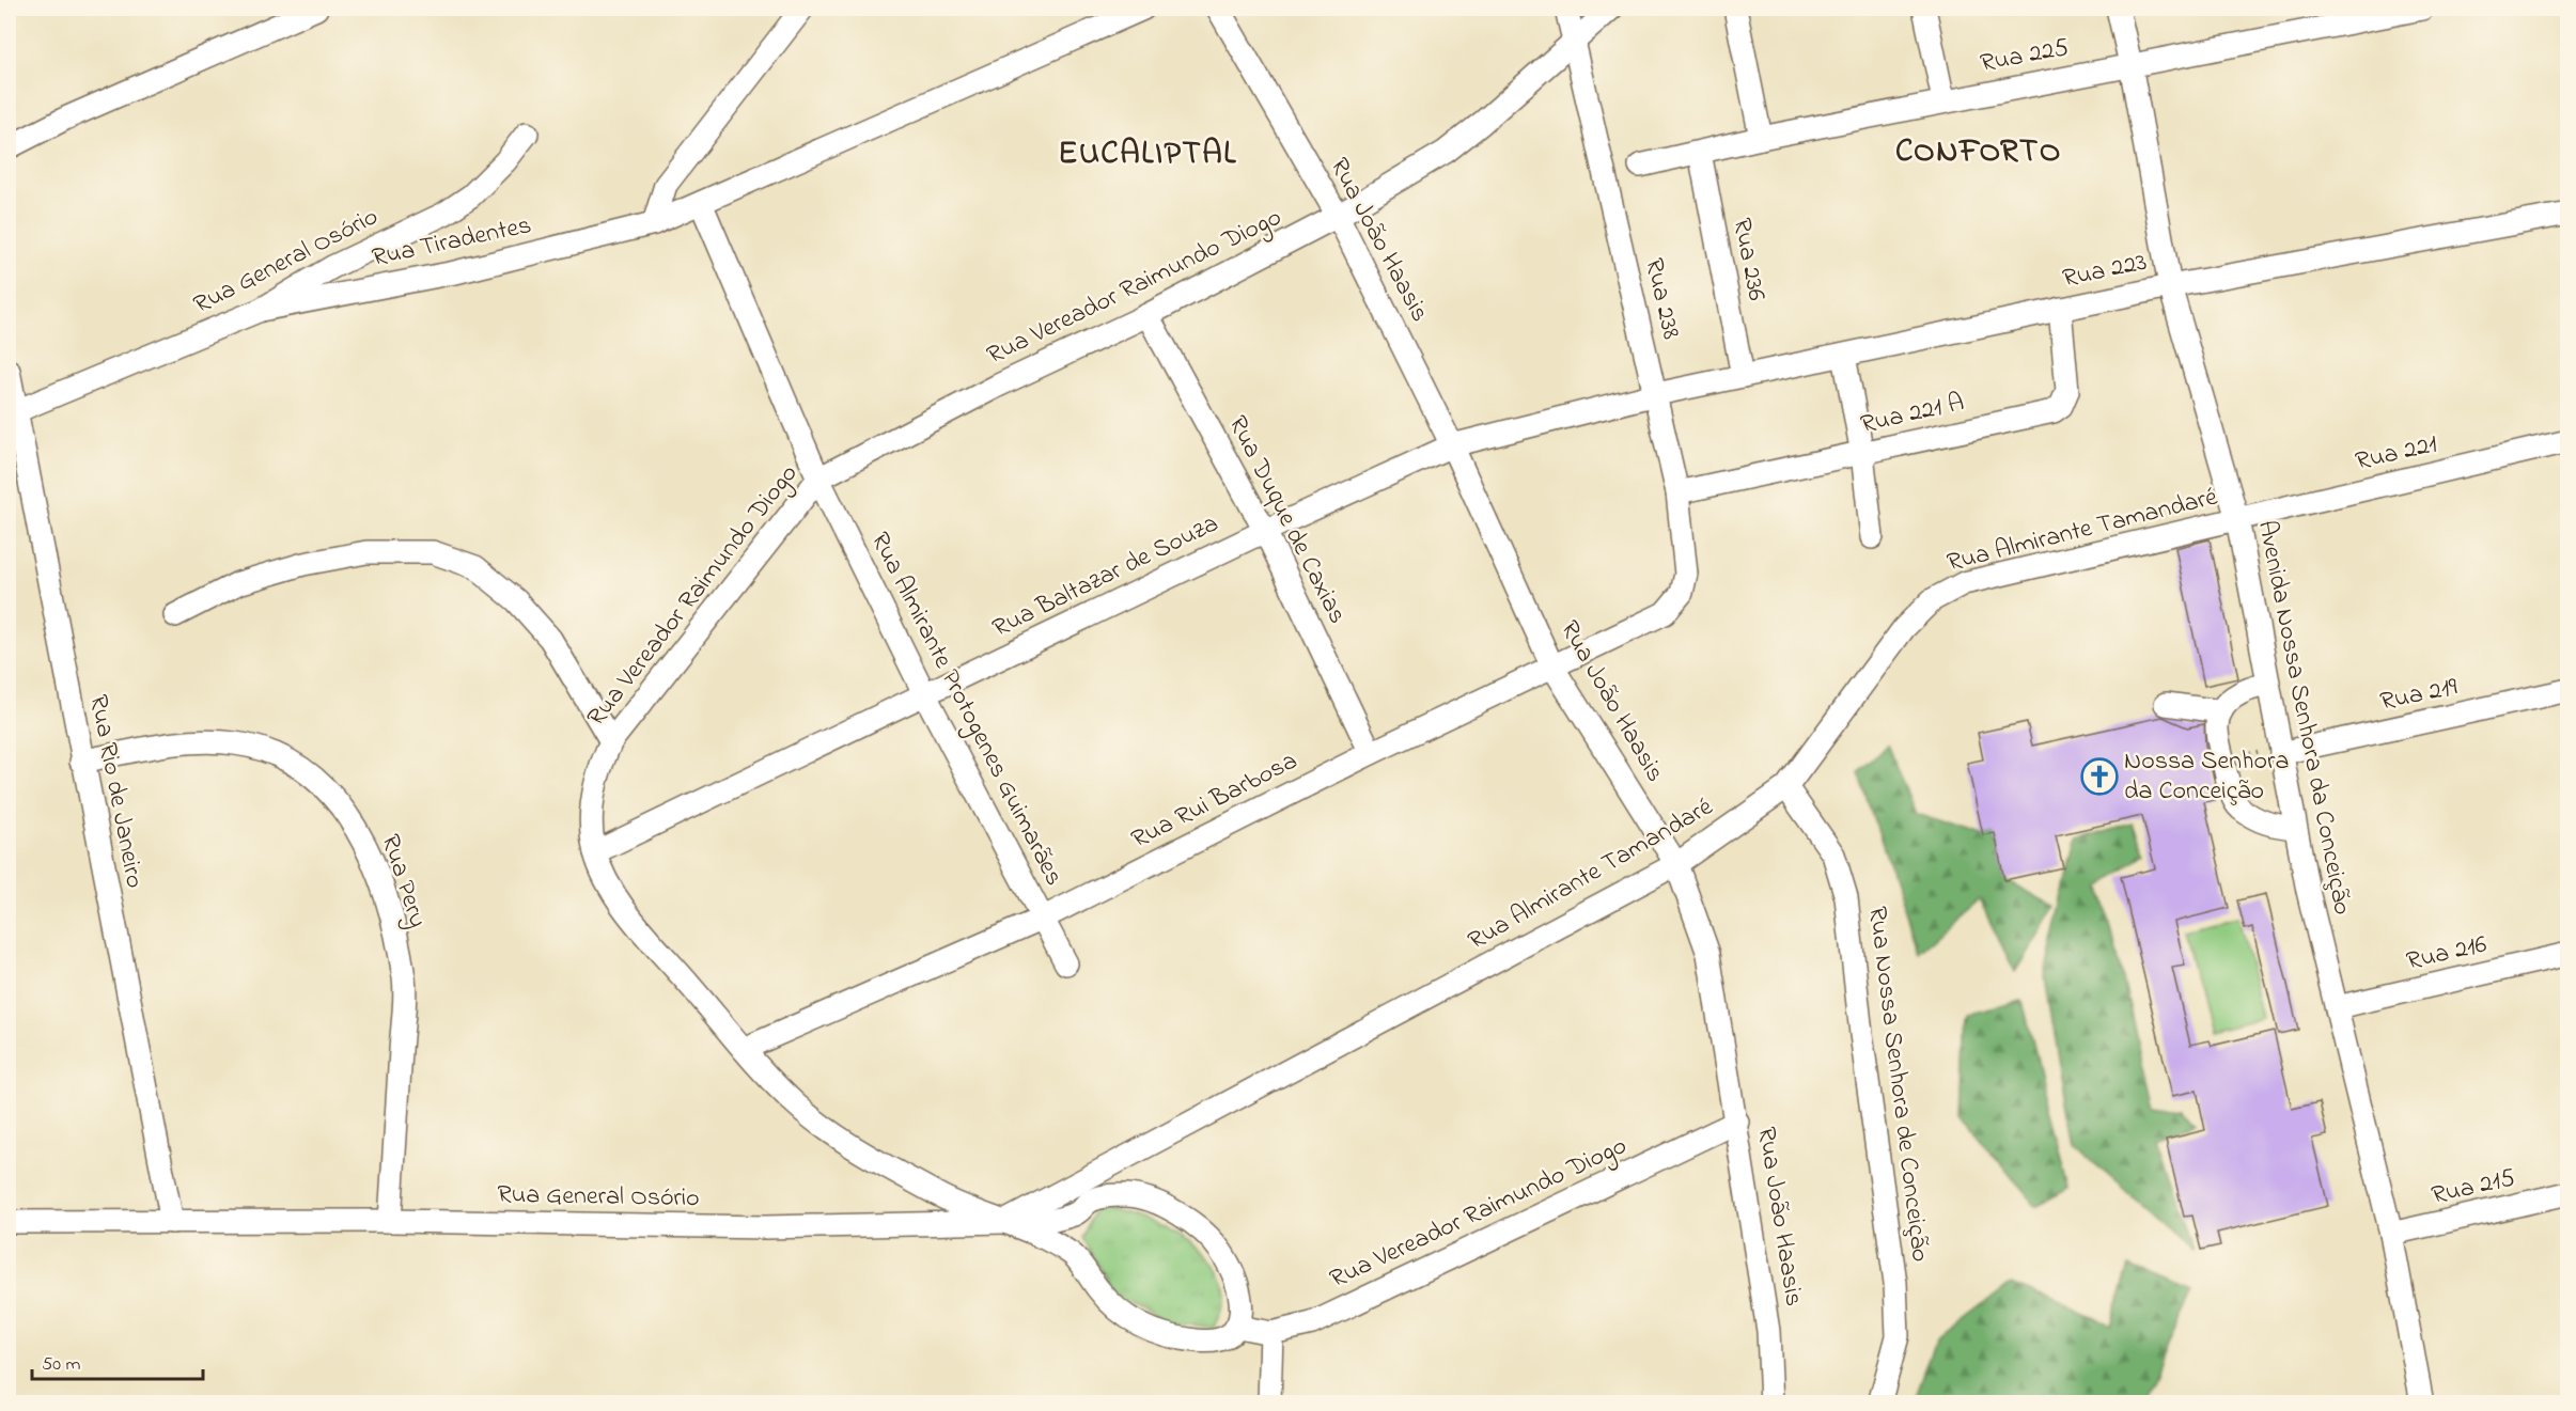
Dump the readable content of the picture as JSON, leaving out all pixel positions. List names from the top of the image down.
{
  "streets": {
    "street": [
      "Rua 225",
      "Rua João Haasis",
      "Rua Tiradentes",
      "Rua 236",
      "Rua General Osório",
      "Rua 223",
      "Rua Vereador Raimundo Diogo",
      "Rua 238",
      "Rua 221 A",
      "Rua 221",
      "Rua Duque de Caxias",
      "Rua Almirante Tamandaré",
      "Rua Baltazar de Souza",
      "Rua 219",
      "Rua Almirante Protogenes Guimarães",
      "Avenida Nossa Senhora da Conceição",
      "Rua Rio de Janeiro",
      "Rua Rui Barbosa",
      "Rua Pery",
      "Rua 216",
      "Rua Nossa Senhora de Conceição",
      "Rua 215"
    ]
  },
  "crossings": [
    ["Rua 225", "Rua 236"],
    ["Rua 225", "Avenida Nossa Senhora da Conceição"],
    ["Rua João Haasis", "Rua Vereador Raimundo Diogo"],
    ["Rua João Haasis", "Rua Almirante Tamandaré"],
    ["Rua João Haasis", "Rua Baltazar de Souza"],
    ["Rua João Haasis", "Rua Rui Barbosa"],
    ["Rua Tiradentes", "Rua General Osório"],
    ["Rua Tiradentes", "Rua Almirante Protogenes Guimarães"],
    ["Rua 236", "Rua 223"],
    ["Rua General Osório", "Rua Vereador Raimundo Diogo"],
    ["Rua General Osório", "Rua Almirante Tamandaré"],
    ["Rua General Osório", "Rua Rio de Janeiro"],
    ["Rua General Osório", "Rua Pery"],
    ["Rua 223", "Rua 238"],
    ["Rua 223", "Rua 221 A"],
    ["Rua 223", "Rua Baltazar de Souza"],
    ["Rua 223", "Avenida Nossa Senhora da Conceição"],
    ["Rua Vereador Raimundo Diogo", "Rua 238"],
    ["Rua Vereador Raimundo Diogo", "Rua Duque de Caxias"],
    ["Rua Vereador Raimundo Diogo", "Rua Baltazar de Souza"],
    ["Rua Vereador Raimundo Diogo", "Rua Almirante Protogenes Guimarães"],
    ["Rua Vereador Raimundo Diogo", "Rua Rui Barbosa"],
    ["Rua 238", "Rua 221 A"],
    ["Rua 238", "Rua Baltazar de Souza"],
    ["Rua 238", "Rua Rui Barbosa"],
    ["Rua 221", "Rua Almirante Tamandaré"],
    ["Rua 221", "Avenida Nossa Senhora da Conceição"],
    ["Rua Duque de Caxias", "Rua Baltazar de Souza"],
    ["Rua Duque de Caxias", "Rua Rui Barbosa"],
    ["Rua Almirante Tamandaré", "Avenida Nossa Senhora da Conceição"],
    ["Rua Almirante Tamandaré", "Rua Nossa Senhora de Conceição"],
    ["Rua Baltazar de Souza", "Rua Almirante Protogenes Guimarães"],
    ["Rua 219", "Avenida Nossa Senhora da Conceição"],
    ["Rua Almirante Protogenes Guimarães", "Rua Rui Barbosa"],
    ["Avenida Nossa Senhora da Conceição", "Rua 216"],
    ["Avenida Nossa Senhora da Conceição", "Rua 215"],
    ["Rua Rio de Janeiro", "Rua Pery"]
  ],
  "districts": ["CONFORTO", "EUCALIPTAL"],
  "places": {
    "church": ["Nossa Senhora da Conceição"]
  },
  "scale_bar": "50 m"
}
